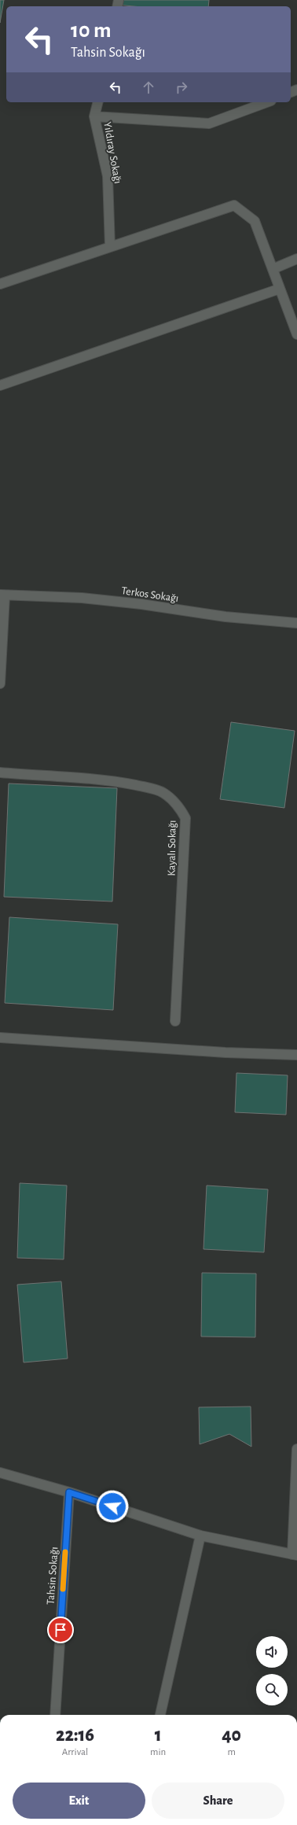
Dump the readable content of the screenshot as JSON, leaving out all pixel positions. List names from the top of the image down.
{
  "streets": {
    "street": [
      "Yıldıray Sokağı",
      "Terkos Sokağı",
      "Kayalı Sokağı",
      "Tahsin Sokağı"
    ]
  },
  "page": {
    "turn": ["10 m", "Tahsin Sokağı"],
    "eta": [
      "22:16",
      "Arrival",
      "1",
      "min",
      "40",
      "m"
    ],
    "buttons": ["Exit", "Share"]
  }
}
